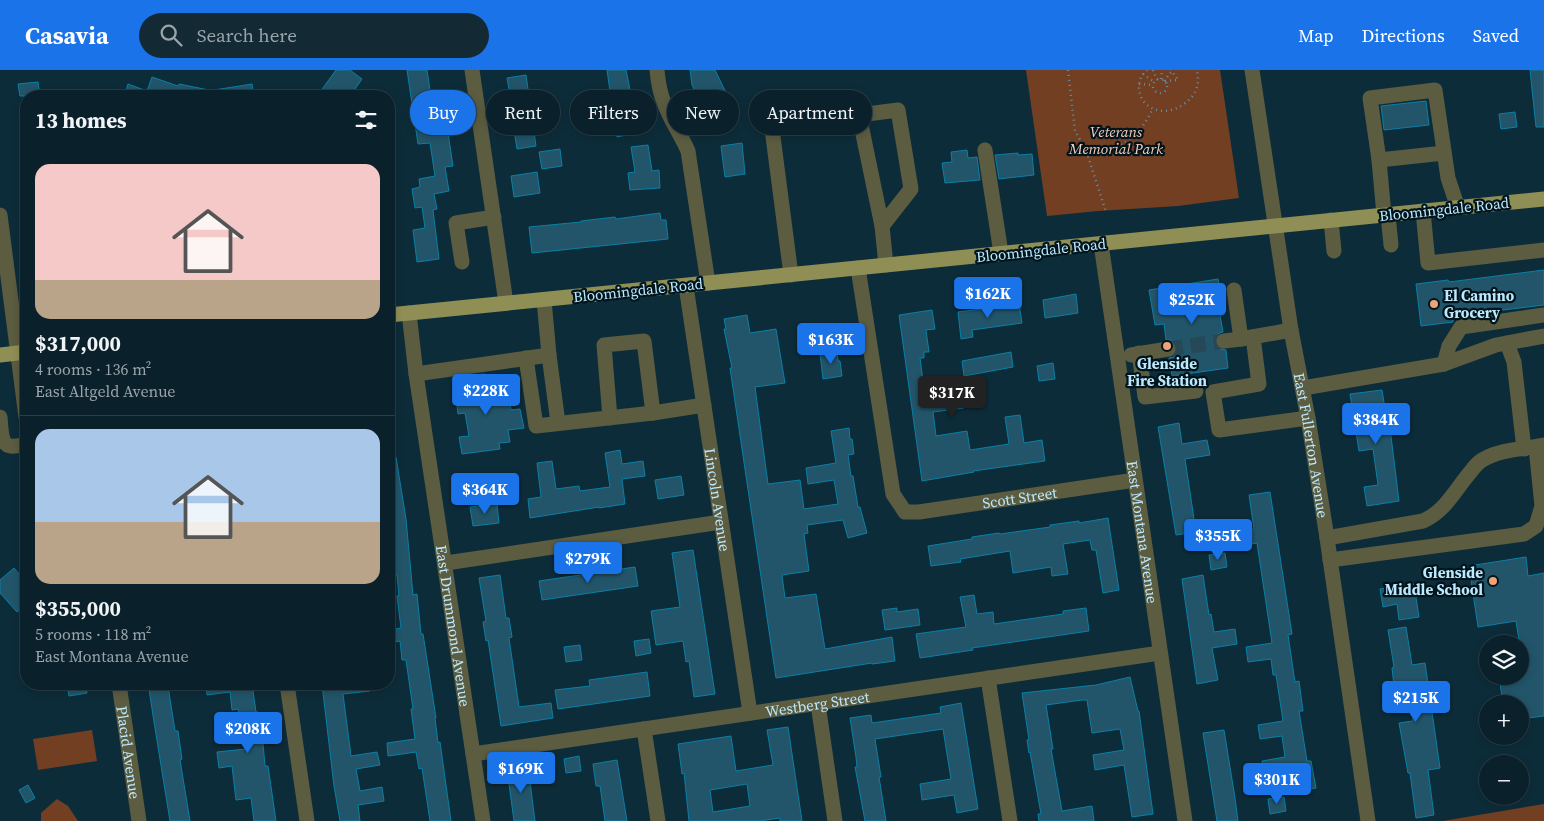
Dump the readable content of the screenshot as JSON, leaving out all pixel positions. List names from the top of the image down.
{
  "streets": {
    "main road": ["Bloomingdale Road"],
    "street": [
      "East Fullerton Avenue",
      "Scott Street",
      "Lincoln Avenue",
      "East Montana Avenue",
      "East Drummond Avenue",
      "Westberg Street",
      "Placid Avenue"
    ]
  },
  "crossings": [
    ["Bloomingdale Road", "East Fullerton Avenue"],
    ["Bloomingdale Road", "Scott Street"],
    ["Bloomingdale Road", "Lincoln Avenue"],
    ["Bloomingdale Road", "East Montana Avenue"],
    ["Bloomingdale Road", "East Drummond Avenue"],
    ["Scott Street", "East Montana Avenue"],
    ["Lincoln Avenue", "Westberg Street"],
    ["East Montana Avenue", "Westberg Street"],
    ["East Drummond Avenue", "Westberg Street"]
  ],
  "parks": ["Veterans Memorial Park"],
  "places": ["El Camino Grocery", "Glenside Fire Station", "Glenside Middle School"],
  "page": {
    "header": "Casavia",
    "search": "Search here",
    "nav": ["Map", "Directions", "Saved"],
    "chip": [
      "Buy",
      "Rent",
      "Filters",
      "New",
      "Apartment"
    ],
    "heading": "13 homes",
    "list": [
      {
        "name": "$317,000",
        "note": "4 rooms · 136 m² · East Altgeld Avenue"
      },
      {
        "name": "$355,000",
        "note": "5 rooms · 118 m² · East Montana Avenue"
      }
    ],
    "price": [
      "$162K",
      "$252K",
      "$163K",
      "$228K",
      "$317K",
      "$384K",
      "$364K",
      "$355K",
      "$279K",
      "$215K",
      "$208K",
      "$169K",
      "$301K"
    ],
    "map_buttons": ["+", "−"]
  }
}
